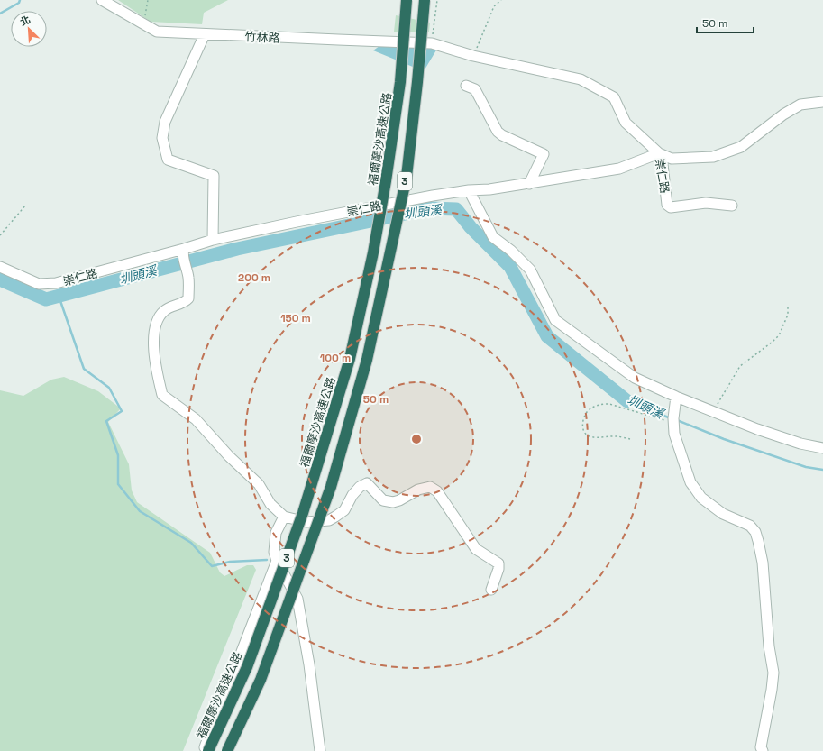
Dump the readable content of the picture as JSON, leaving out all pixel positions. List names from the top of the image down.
{
  "streets": {
    "highway": ["福爾摩沙高速公路", "3"],
    "street": ["竹林路", "崇仁路"]
  },
  "crossings": [
    ["竹林路", "崇仁路"]
  ],
  "water": ["圳頭溪"],
  "scale_bar": "50 m",
  "north": "top left",
  "rings": [
    "200 m",
    "150 m",
    "100 m",
    "50 m"
  ]
}
